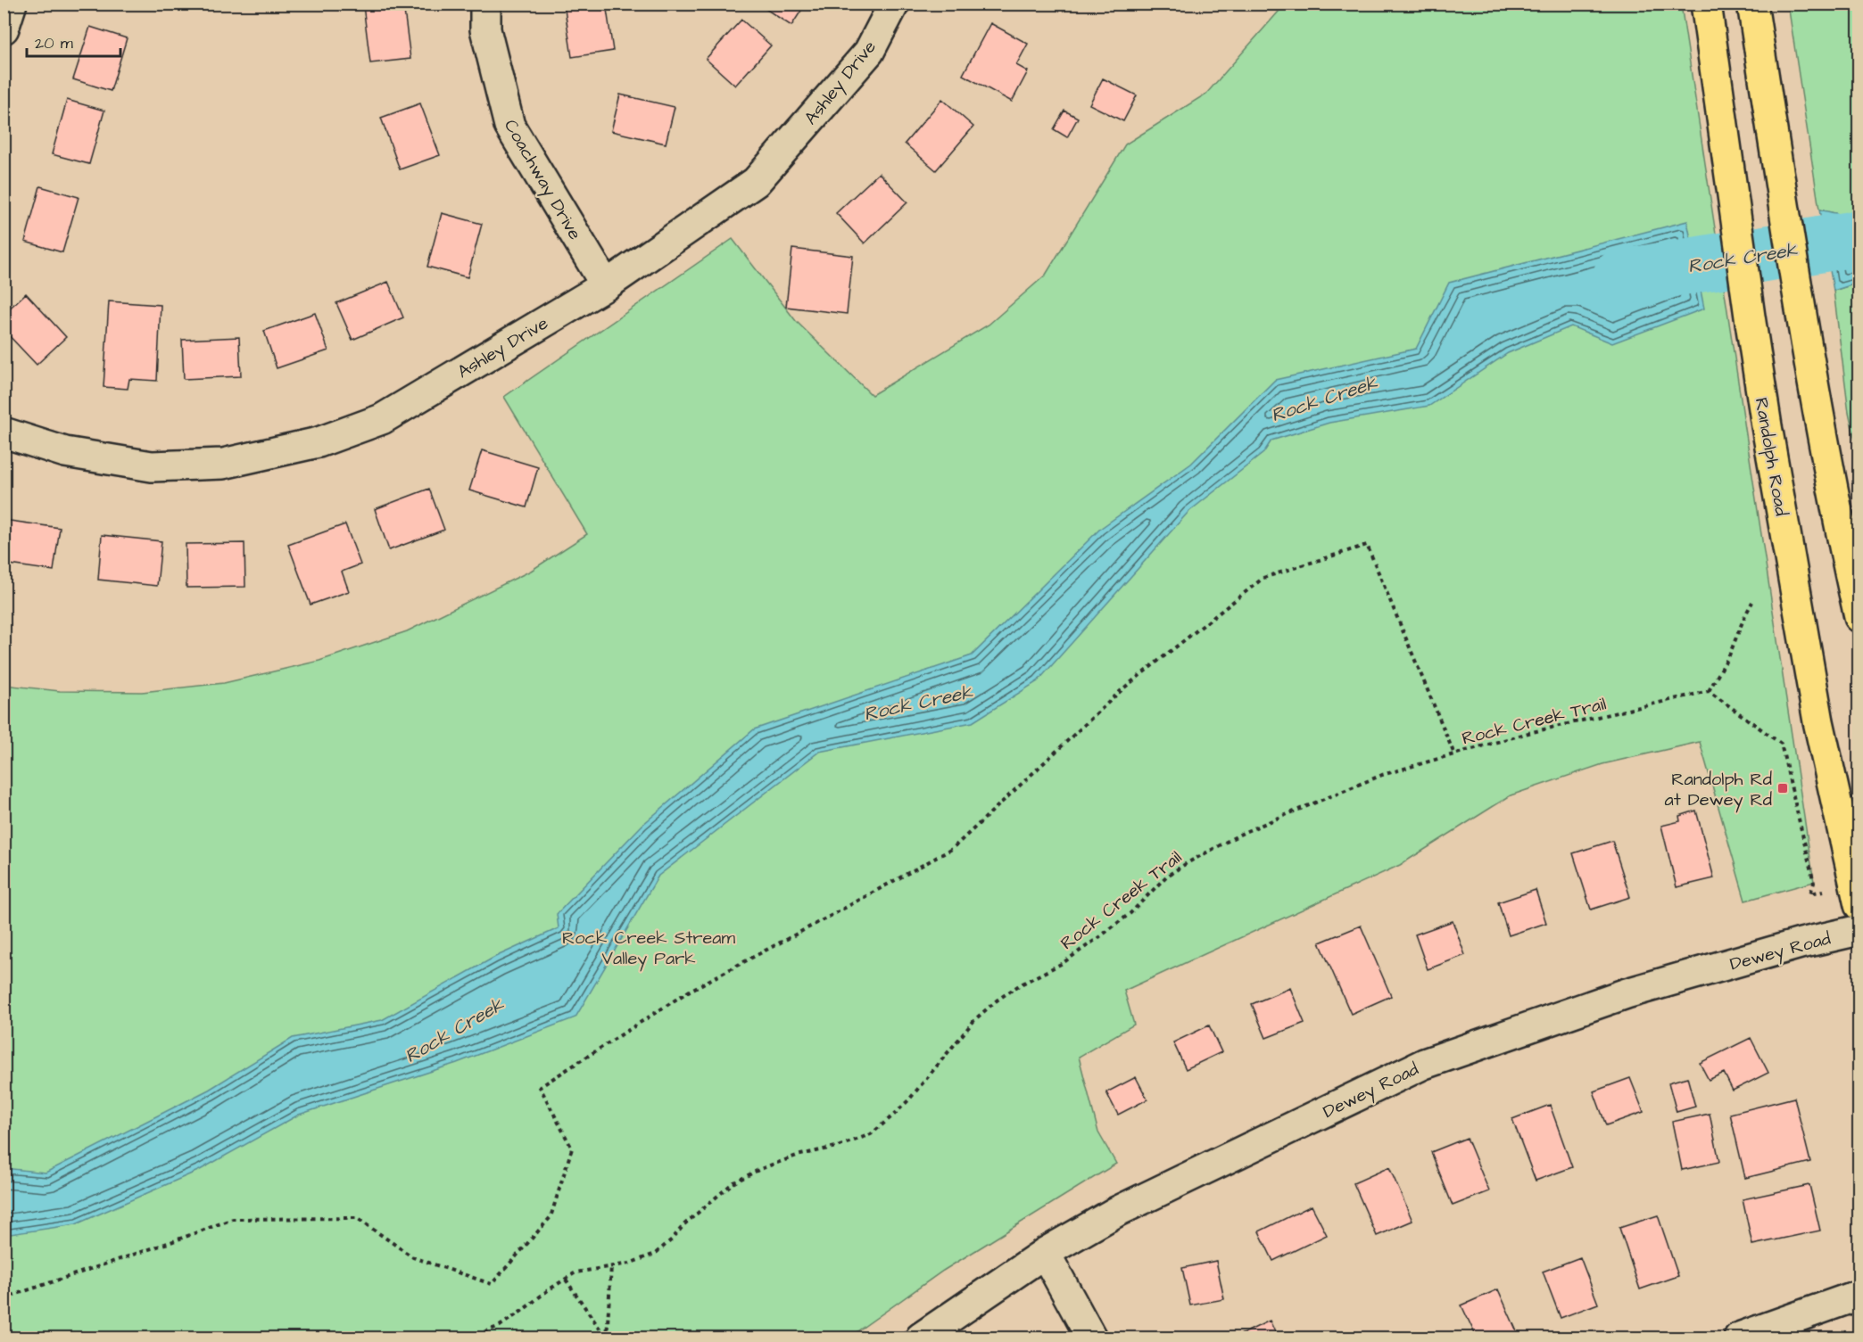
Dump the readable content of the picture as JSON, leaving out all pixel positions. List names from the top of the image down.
{
  "streets": {
    "main road": ["Randolph Road"],
    "street": ["Ashley Drive", "Coachway Drive", "Dewey Road"],
    "path": ["Rock Creek Trail"]
  },
  "crossings": [
    ["Ashley Drive", "Coachway Drive"]
  ],
  "water": ["Rock Creek"],
  "parks": ["Rock Creek Stream Valley Park"],
  "places": {
    "transit": ["Randolph Rd at Dewey Rd"]
  },
  "scale_bar": "20 m"
}
